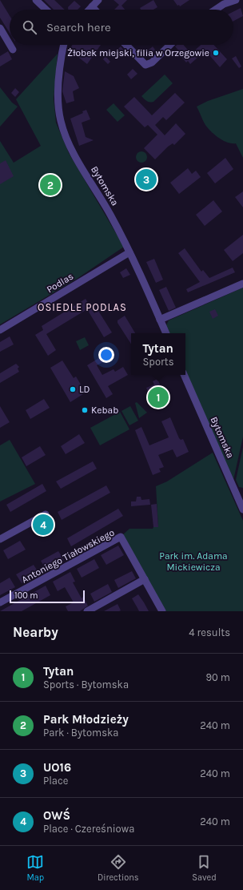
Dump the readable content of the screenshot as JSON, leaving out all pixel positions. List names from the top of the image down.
{
  "streets": {
    "street": ["Bytomska", "Podlas", "Antoniego Tiałowskiego"]
  },
  "crossings": [
    ["Bytomska", "Podlas"]
  ],
  "districts": ["OSIEDLE PODLAS"],
  "parks": ["Park im. Adama Mickiewicza"],
  "places": ["Żłobek miejski, filia w Orzegowie", "LD", "Kebab"],
  "scale_bar": "100 m",
  "page": {
    "search": "Search here",
    "pins": [
      "3",
      "2",
      "1",
      "4"
    ],
    "popup": ["Tytan", "Sports"],
    "scale": "100 m",
    "heading": ["Nearby", "4 results"],
    "list": [
      {
        "mark": "1",
        "name": "Tytan",
        "note": "Sports · Bytomska",
        "value": "90 m"
      },
      {
        "mark": "2",
        "name": "Park Młodzieży",
        "note": "Park · Bytomska",
        "value": "240 m"
      },
      {
        "mark": "3",
        "name": "UO16",
        "note": "Place",
        "value": "240 m"
      },
      {
        "mark": "4",
        "name": "OWŚ",
        "note": "Place · Czereśniowa",
        "value": "240 m"
      }
    ],
    "nav": ["Map", "Directions", "Saved"]
  }
}
